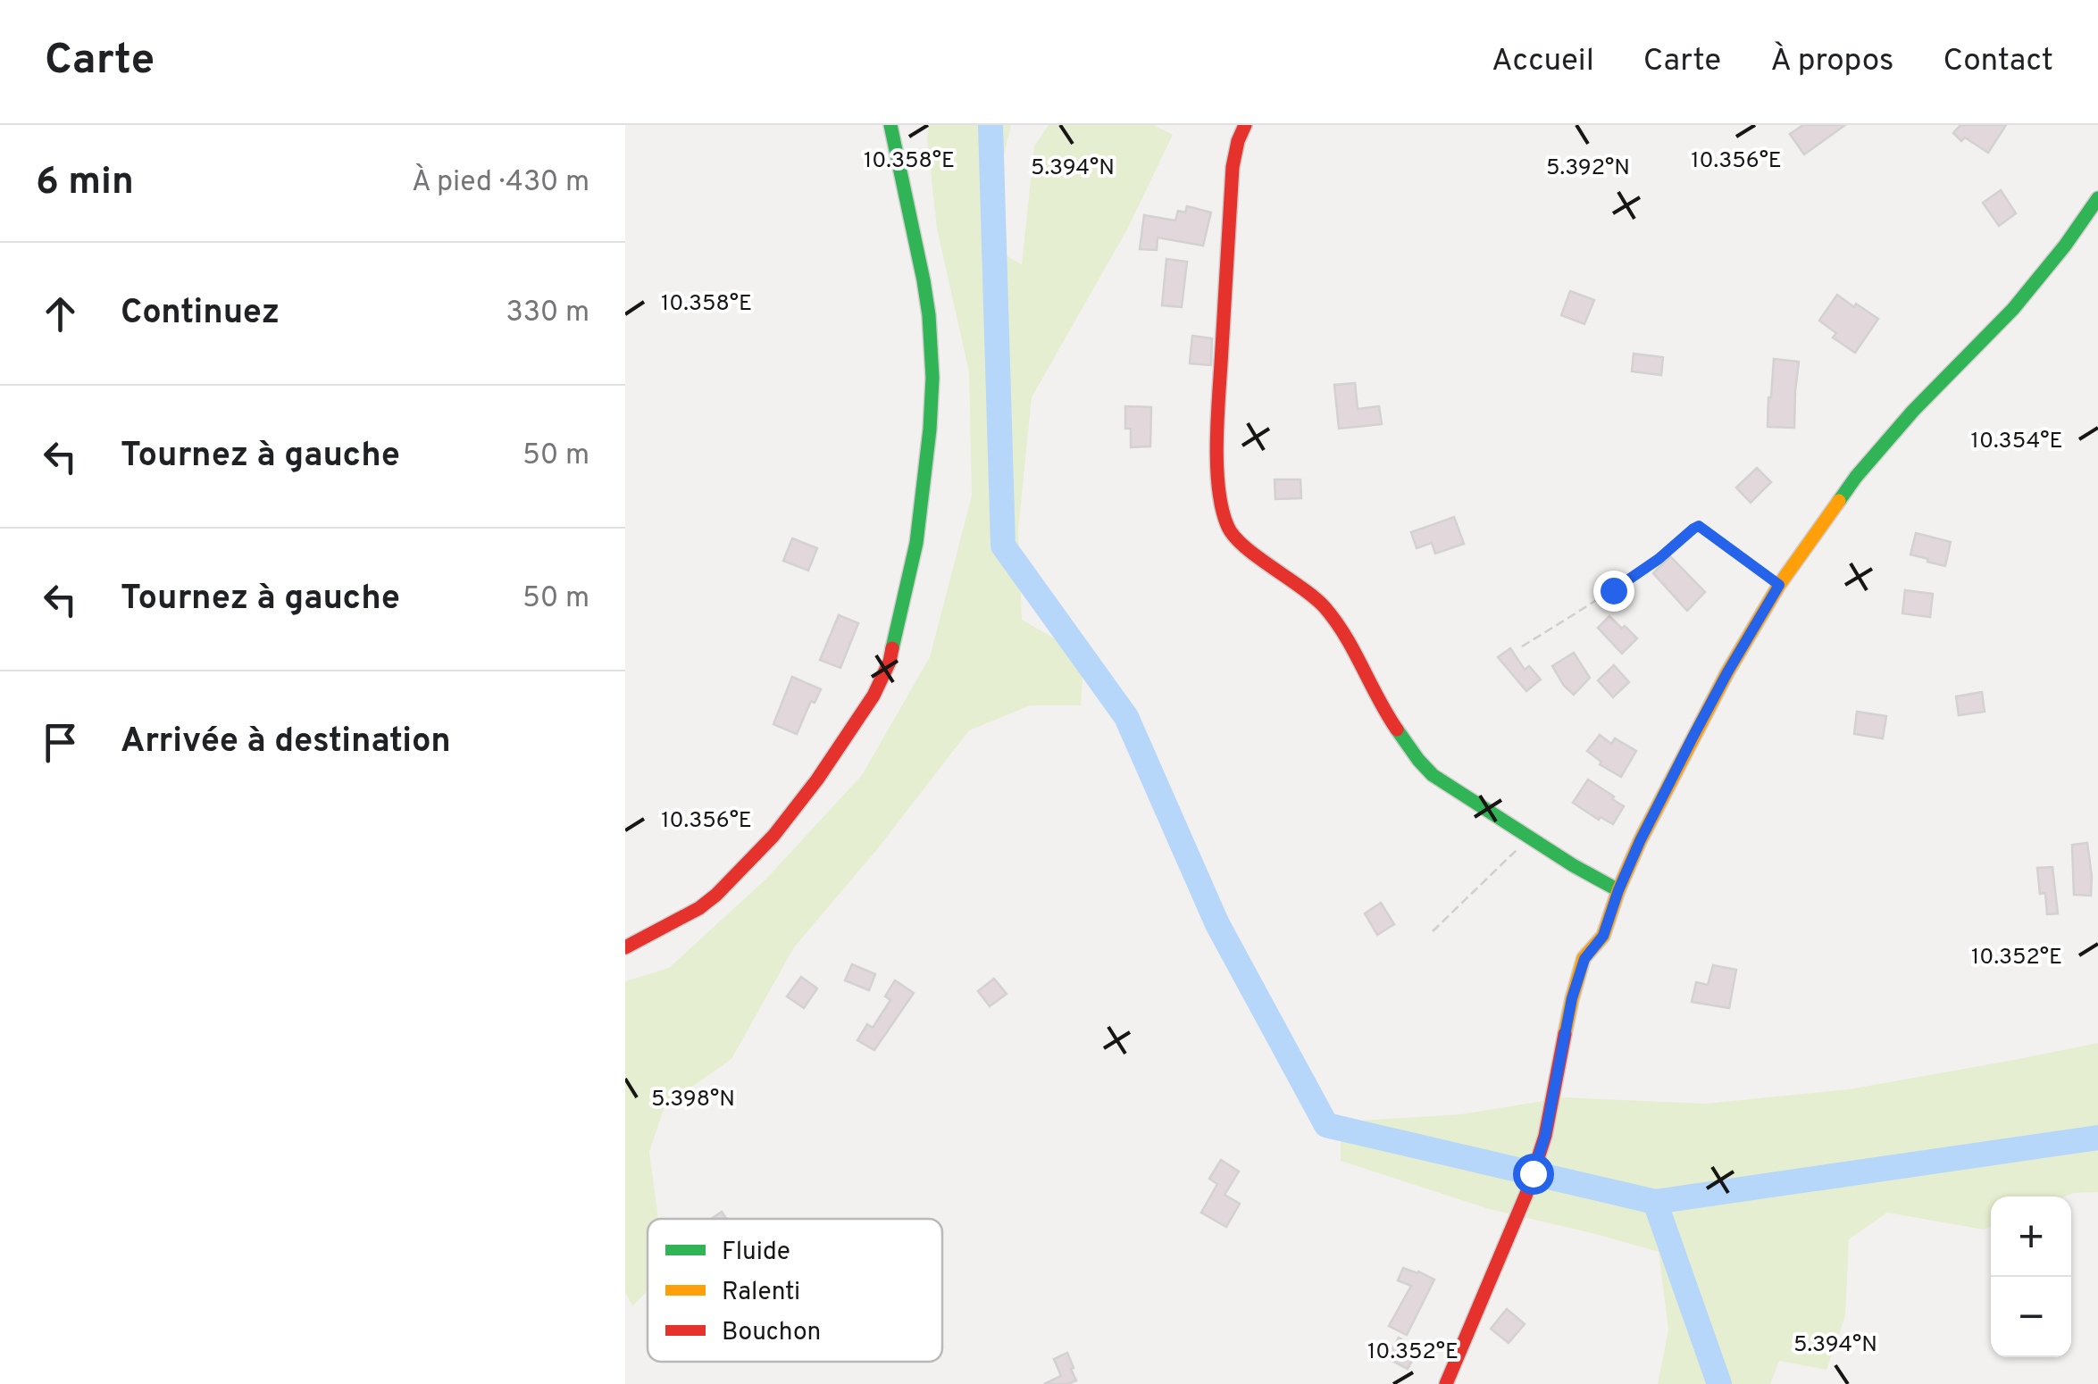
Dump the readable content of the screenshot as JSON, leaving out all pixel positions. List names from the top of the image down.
{
  "legend": ["Fluide", "Ralenti", "Bouchon"],
  "page": {
    "header": "Carte",
    "nav": [
      "Accueil",
      "Carte",
      "À propos",
      "Contact"
    ],
    "heading": ["6 min", "À pied · 430 m"],
    "list": [
      ["Continuez", "330 m"],
      ["Tournez à gauche", "50 m"],
      ["Tournez à gauche", "50 m"],
      "Arrivée à destination"
    ],
    "map_buttons": ["+", "−"]
  },
  "coordinates": [
    "10.358°E",
    "10.356°E",
    "5.394°N",
    "5.392°N",
    "10.354°E",
    "10.352°E",
    "5.398°N"
  ]
}
